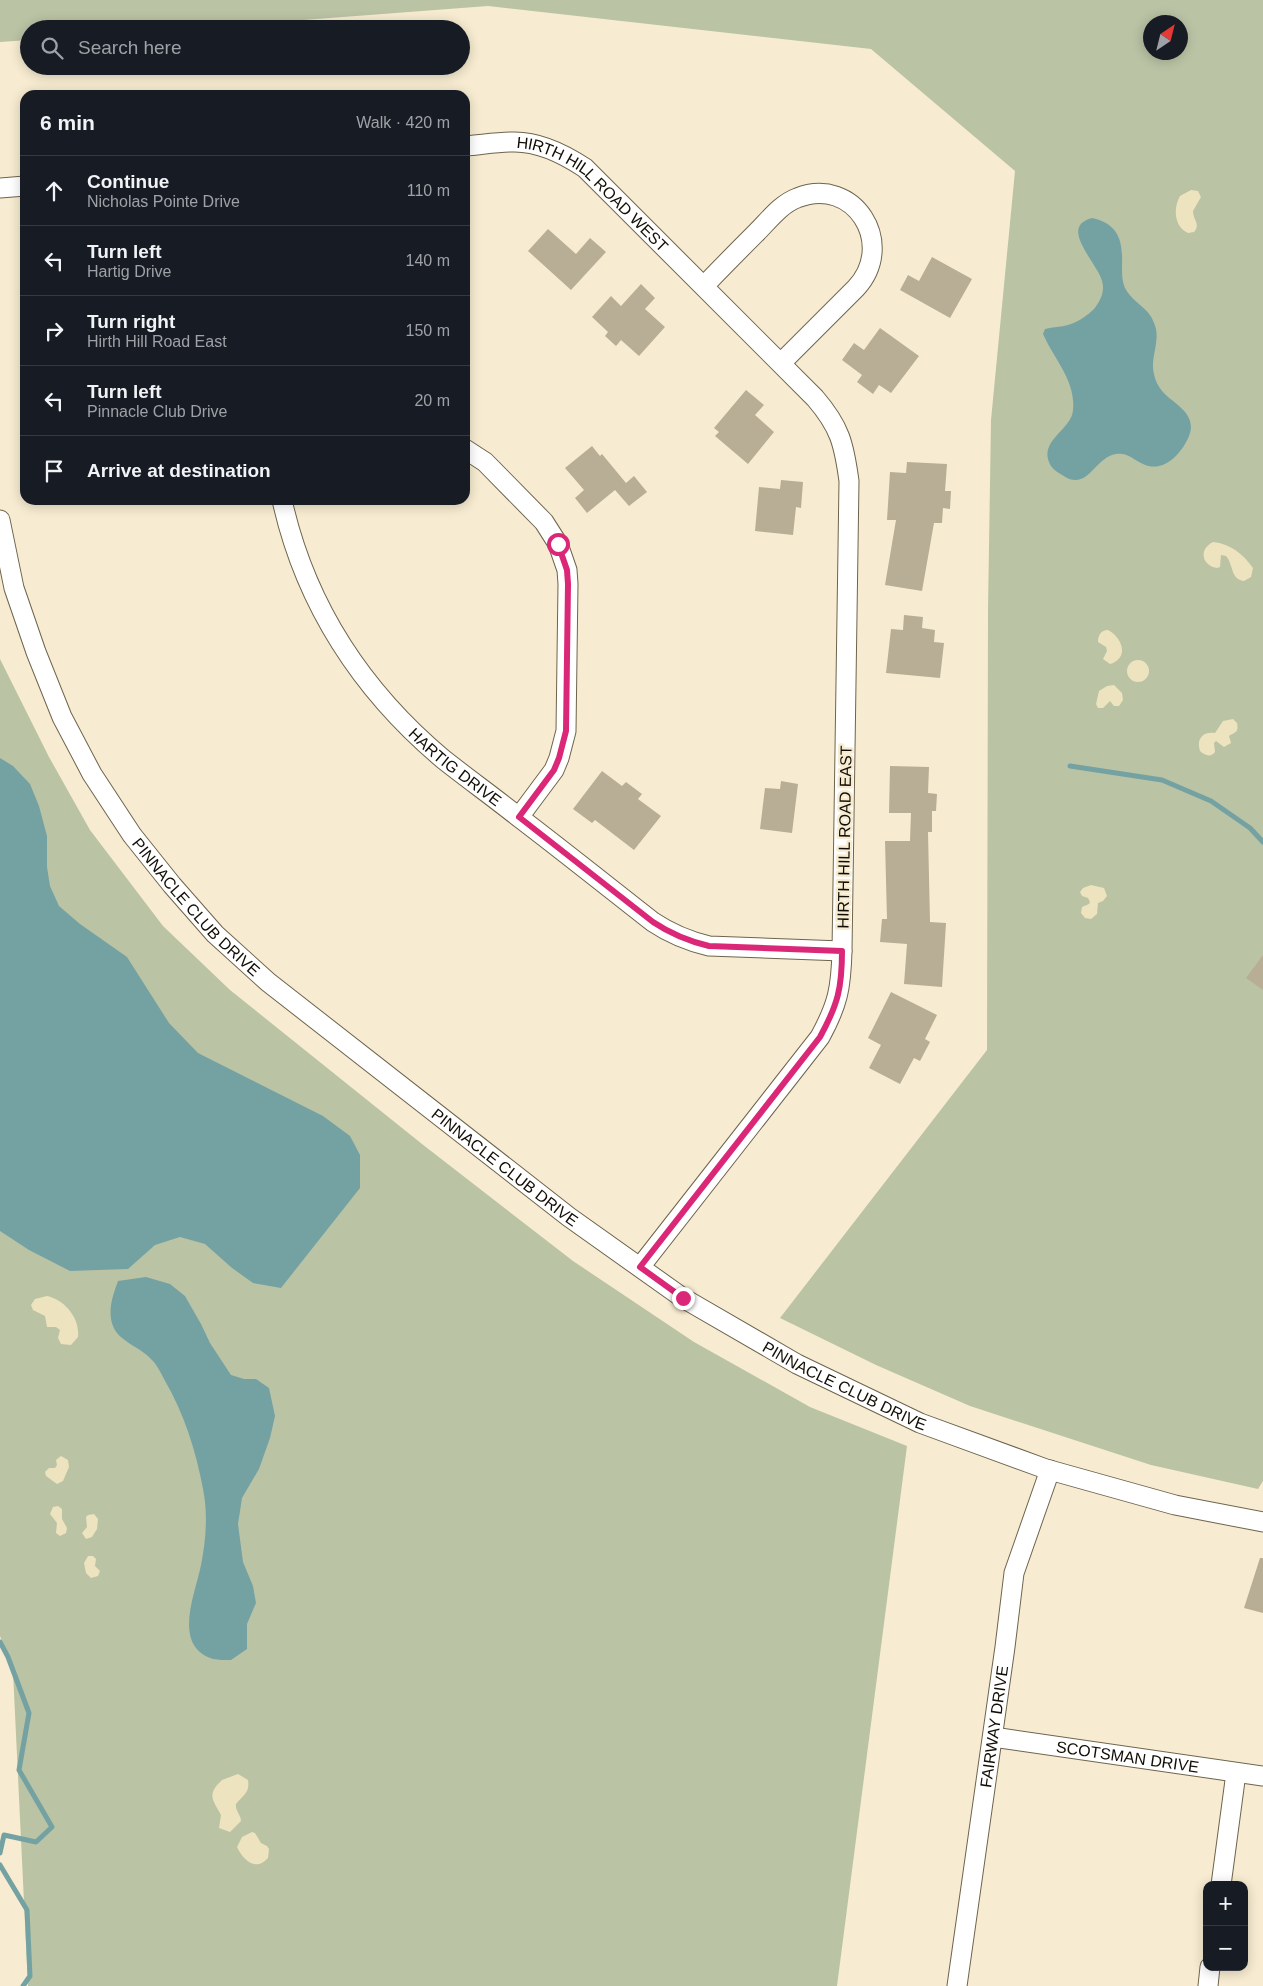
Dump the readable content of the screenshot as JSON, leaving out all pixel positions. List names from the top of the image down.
{
  "streets": {
    "street": [
      "HIRTH HILL ROAD WEST",
      "HARTIG DRIVE",
      "HIRTH HILL ROAD EAST",
      "PINNACLE CLUB DRIVE",
      "FAIRWAY DRIVE",
      "SCOTSMAN DRIVE"
    ]
  },
  "crossings": [
    ["HIRTH HILL ROAD WEST", "HIRTH HILL ROAD EAST"],
    ["HARTIG DRIVE", "HIRTH HILL ROAD EAST"],
    ["HIRTH HILL ROAD EAST", "PINNACLE CLUB DRIVE"],
    ["PINNACLE CLUB DRIVE", "FAIRWAY DRIVE"],
    ["FAIRWAY DRIVE", "SCOTSMAN DRIVE"]
  ],
  "north": "top right",
  "page": {
    "search": "Search here",
    "heading": ["6 min", "Walk · 420 m"],
    "list": [
      ["Continue", "Nicholas Pointe Drive", "110 m"],
      ["Turn left", "Hartig Drive", "140 m"],
      ["Turn right", "Hirth Hill Road East", "150 m"],
      ["Turn left", "Pinnacle Club Drive", "20 m"],
      "Arrive at destination"
    ],
    "map_buttons": ["+", "−"]
  }
}
